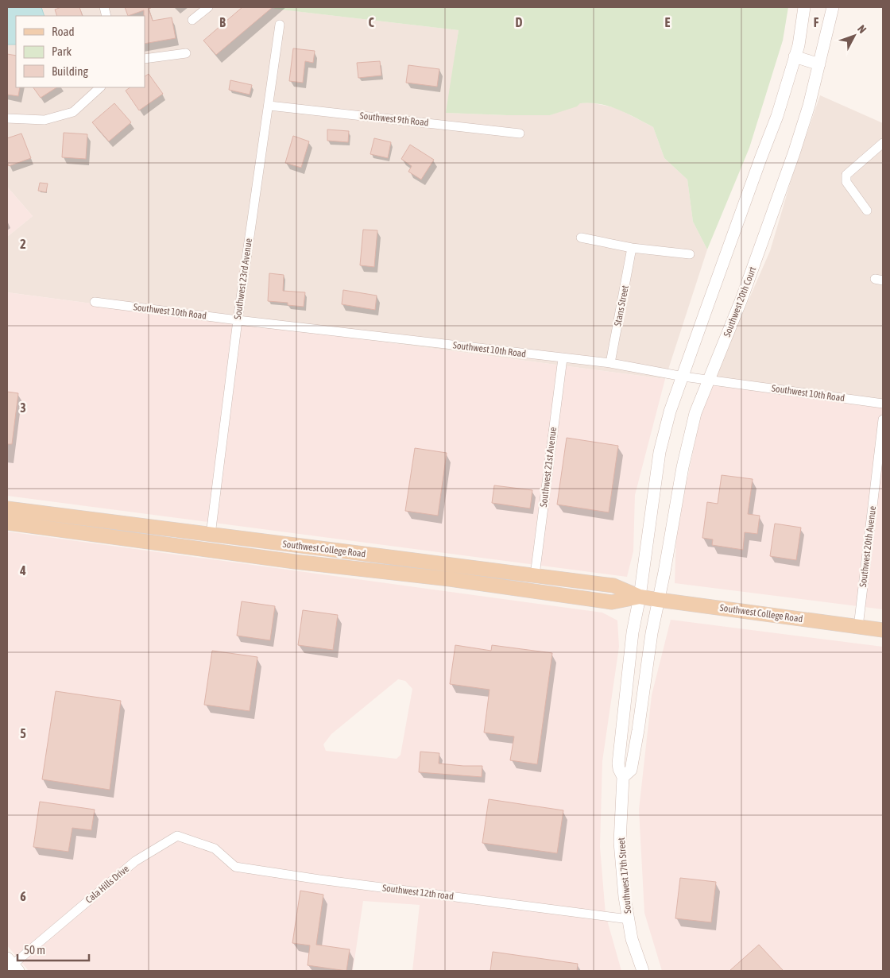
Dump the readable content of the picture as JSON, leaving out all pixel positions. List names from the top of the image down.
{
  "streets": {
    "main road": ["Southwest 20th Court", "Southwest College Road", "Southwest 17th Street"],
    "street": [
      "Southwest 9th Road",
      "Southwest 23rd Avenue",
      "Stans Street",
      "Southwest 10th Road",
      "Southwest 21st Avenue",
      "Southwest 20th Avenue",
      "Cala Hills Drive",
      "Southwest 12th road"
    ]
  },
  "crossings": [
    ["Southwest 9th Road", "Southwest 23rd Avenue"],
    ["Southwest 23rd Avenue", "Southwest 10th Road"],
    ["Southwest 23rd Avenue", "Southwest College Road"],
    ["Southwest 20th Court", "Southwest 10th Road"],
    ["Southwest 20th Court", "Southwest College Road"],
    ["Southwest 20th Court", "Southwest 17th Street"],
    ["Stans Street", "Southwest 10th Road"],
    ["Southwest 10th Road", "Southwest 21st Avenue"],
    ["Southwest 21st Avenue", "Southwest College Road"],
    ["Southwest 20th Avenue", "Southwest College Road"],
    ["Southwest College Road", "Southwest 17th Street"],
    ["Southwest 17th Street", "Southwest 12th road"],
    ["Cala Hills Drive", "Southwest 12th road"]
  ],
  "legend": ["Road", "Park", "Building"],
  "scale_bar": "50 m",
  "north": "top right",
  "grid": {
    "columns": [
      "B",
      "C",
      "D",
      "E",
      "F"
    ],
    "rows": [
      "2",
      "3",
      "4",
      "5",
      "6"
    ]
  }
}
